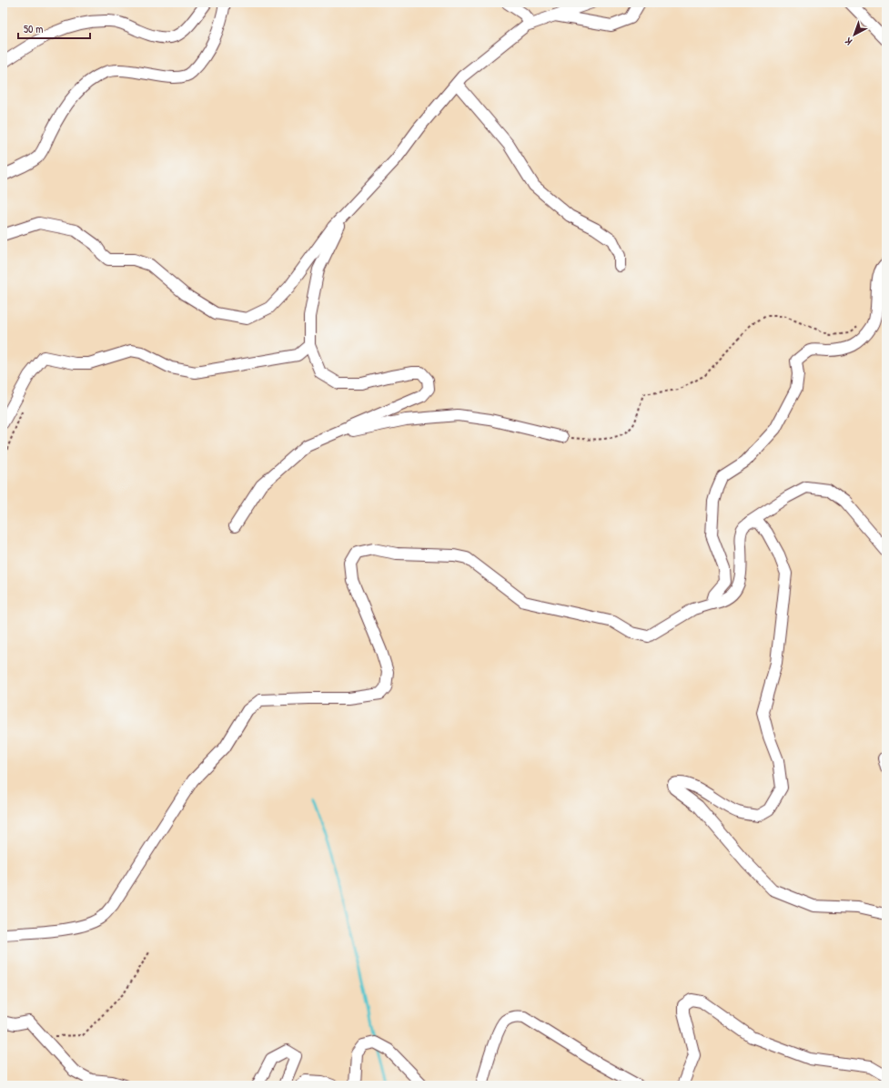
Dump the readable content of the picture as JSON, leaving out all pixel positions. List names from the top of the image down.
{
  "scale_bar": "50 m",
  "north": "bottom left"
}
